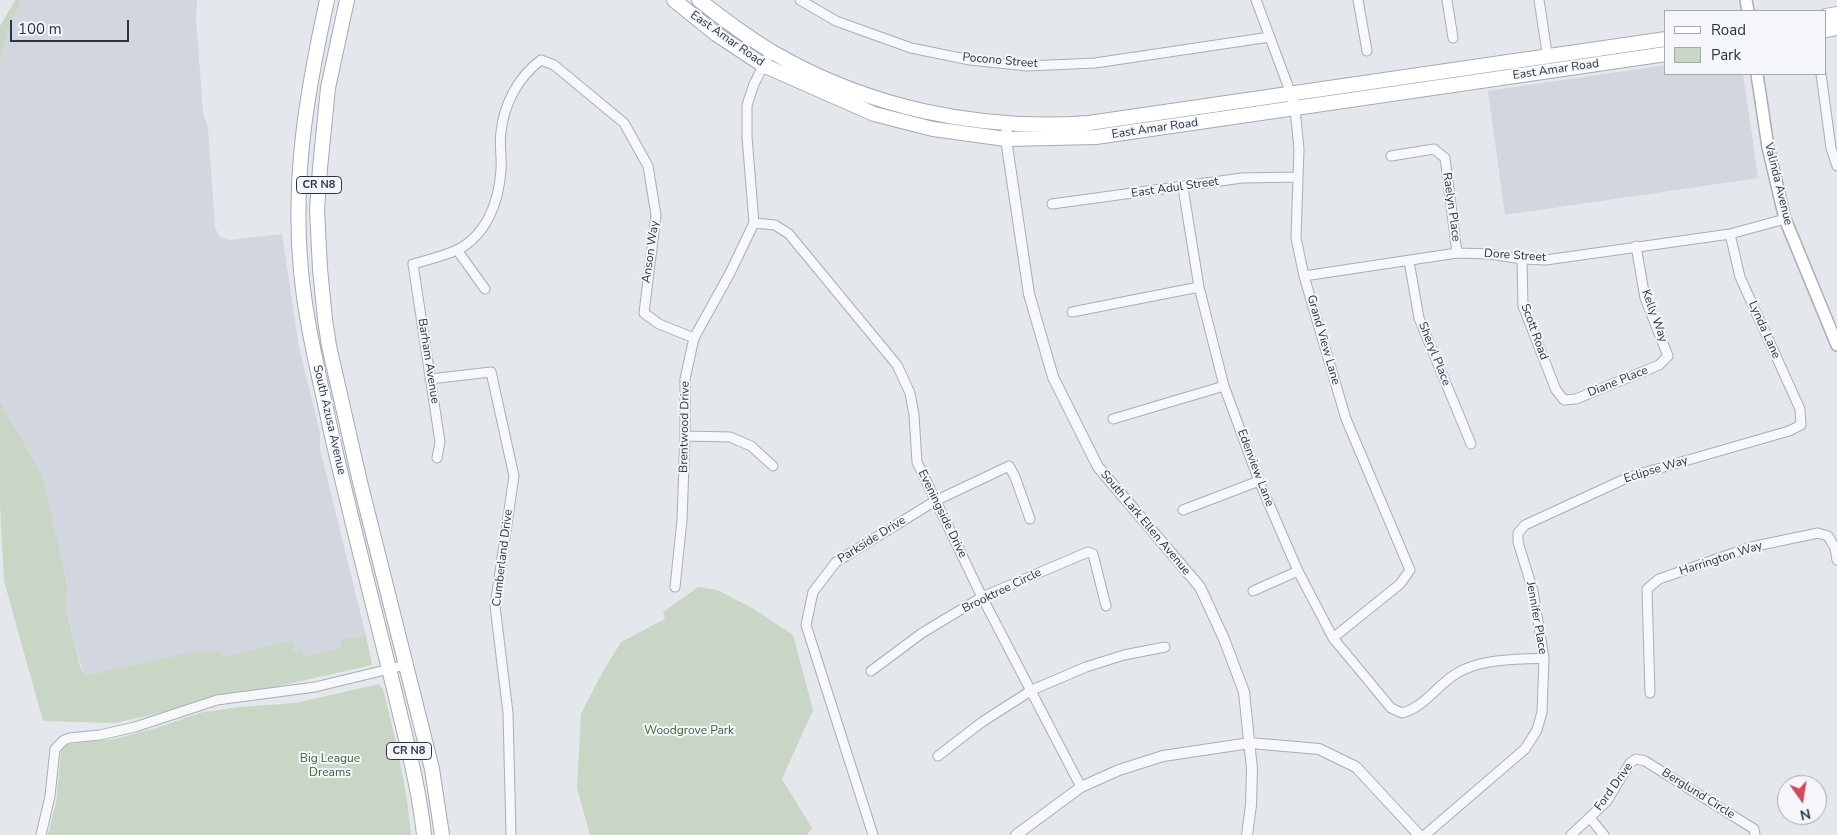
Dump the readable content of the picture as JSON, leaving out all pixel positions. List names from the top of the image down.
{
  "streets": {
    "main road": [
      "East Amar Road",
      "Valinda Avenue",
      "CR N8",
      "South Azusa Avenue"
    ],
    "street": [
      "Pocono Street",
      "East Adul Street",
      "Raelyn Place",
      "Anson Way",
      "Dore Street",
      "Kelly Way",
      "Lynda Lane",
      "Scott Road",
      "Grand View Lane",
      "Sheryl Place",
      "Barham Avenue",
      "Diane Place",
      "Brentwood Drive",
      "Edenview Lane",
      "Eclipse Way",
      "Eveningside Drive",
      "South Lark Ellen Avenue",
      "Parkside Drive",
      "Cumberland Drive",
      "Harrington Way",
      "Brooktree Circle",
      "Jennifer Place",
      "Ford Drive",
      "Berglund Circle"
    ]
  },
  "crossings": [
    ["East Amar Road", "Grand View Lane"],
    ["East Amar Road", "South Lark Ellen Avenue"],
    ["Pocono Street", "Grand View Lane"],
    ["Valinda Avenue", "Dore Street"],
    ["East Adul Street", "Grand View Lane"],
    ["East Adul Street", "Edenview Lane"],
    ["Raelyn Place", "Dore Street"],
    ["Anson Way", "Barham Avenue"],
    ["Anson Way", "Brentwood Drive"],
    ["Dore Street", "Kelly Way"],
    ["Dore Street", "Lynda Lane"],
    ["Dore Street", "Scott Road"],
    ["Dore Street", "Grand View Lane"],
    ["Dore Street", "Sheryl Place"],
    ["Kelly Way", "Diane Place"],
    ["Lynda Lane", "Eclipse Way"],
    ["Scott Road", "Diane Place"],
    ["Grand View Lane", "Edenview Lane"],
    ["Barham Avenue", "Cumberland Drive"],
    ["Brentwood Drive", "Eveningside Drive"],
    ["Edenview Lane", "Jennifer Place"],
    ["Eclipse Way", "Jennifer Place"],
    ["Eveningside Drive", "Parkside Drive"],
    ["Eveningside Drive", "Brooktree Circle"],
    ["Ford Drive", "Berglund Circle"]
  ],
  "parks": ["Woodgrove Park", "Big League Dreams"],
  "legend": ["Road", "Park"],
  "scale_bar": "100 m",
  "north": "bottom"
}
